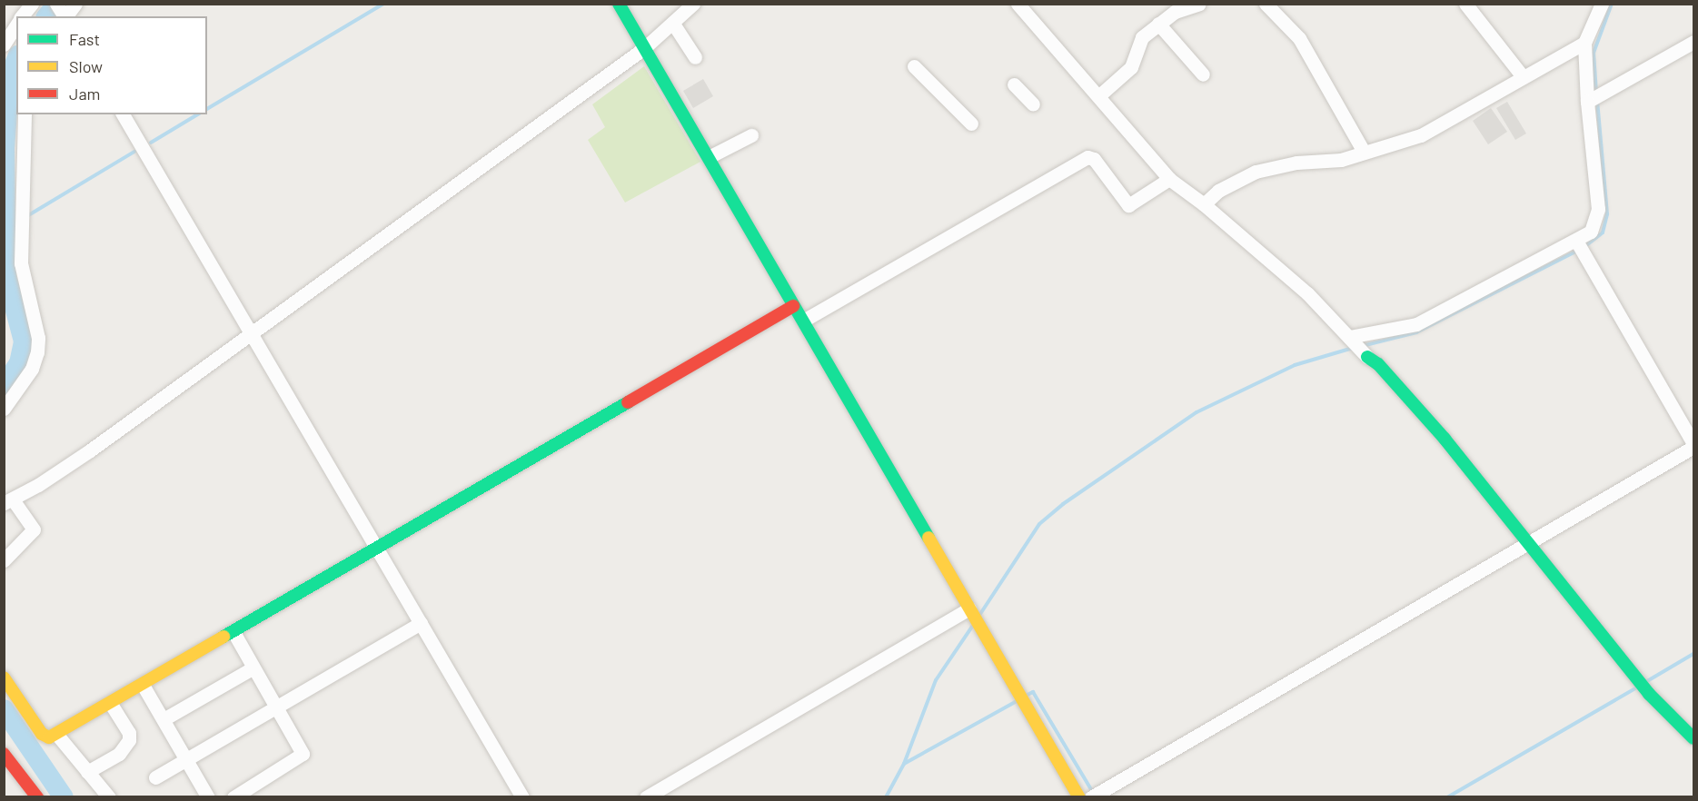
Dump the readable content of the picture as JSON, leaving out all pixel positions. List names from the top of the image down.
{
  "legend": ["Fast", "Slow", "Jam"]
}
